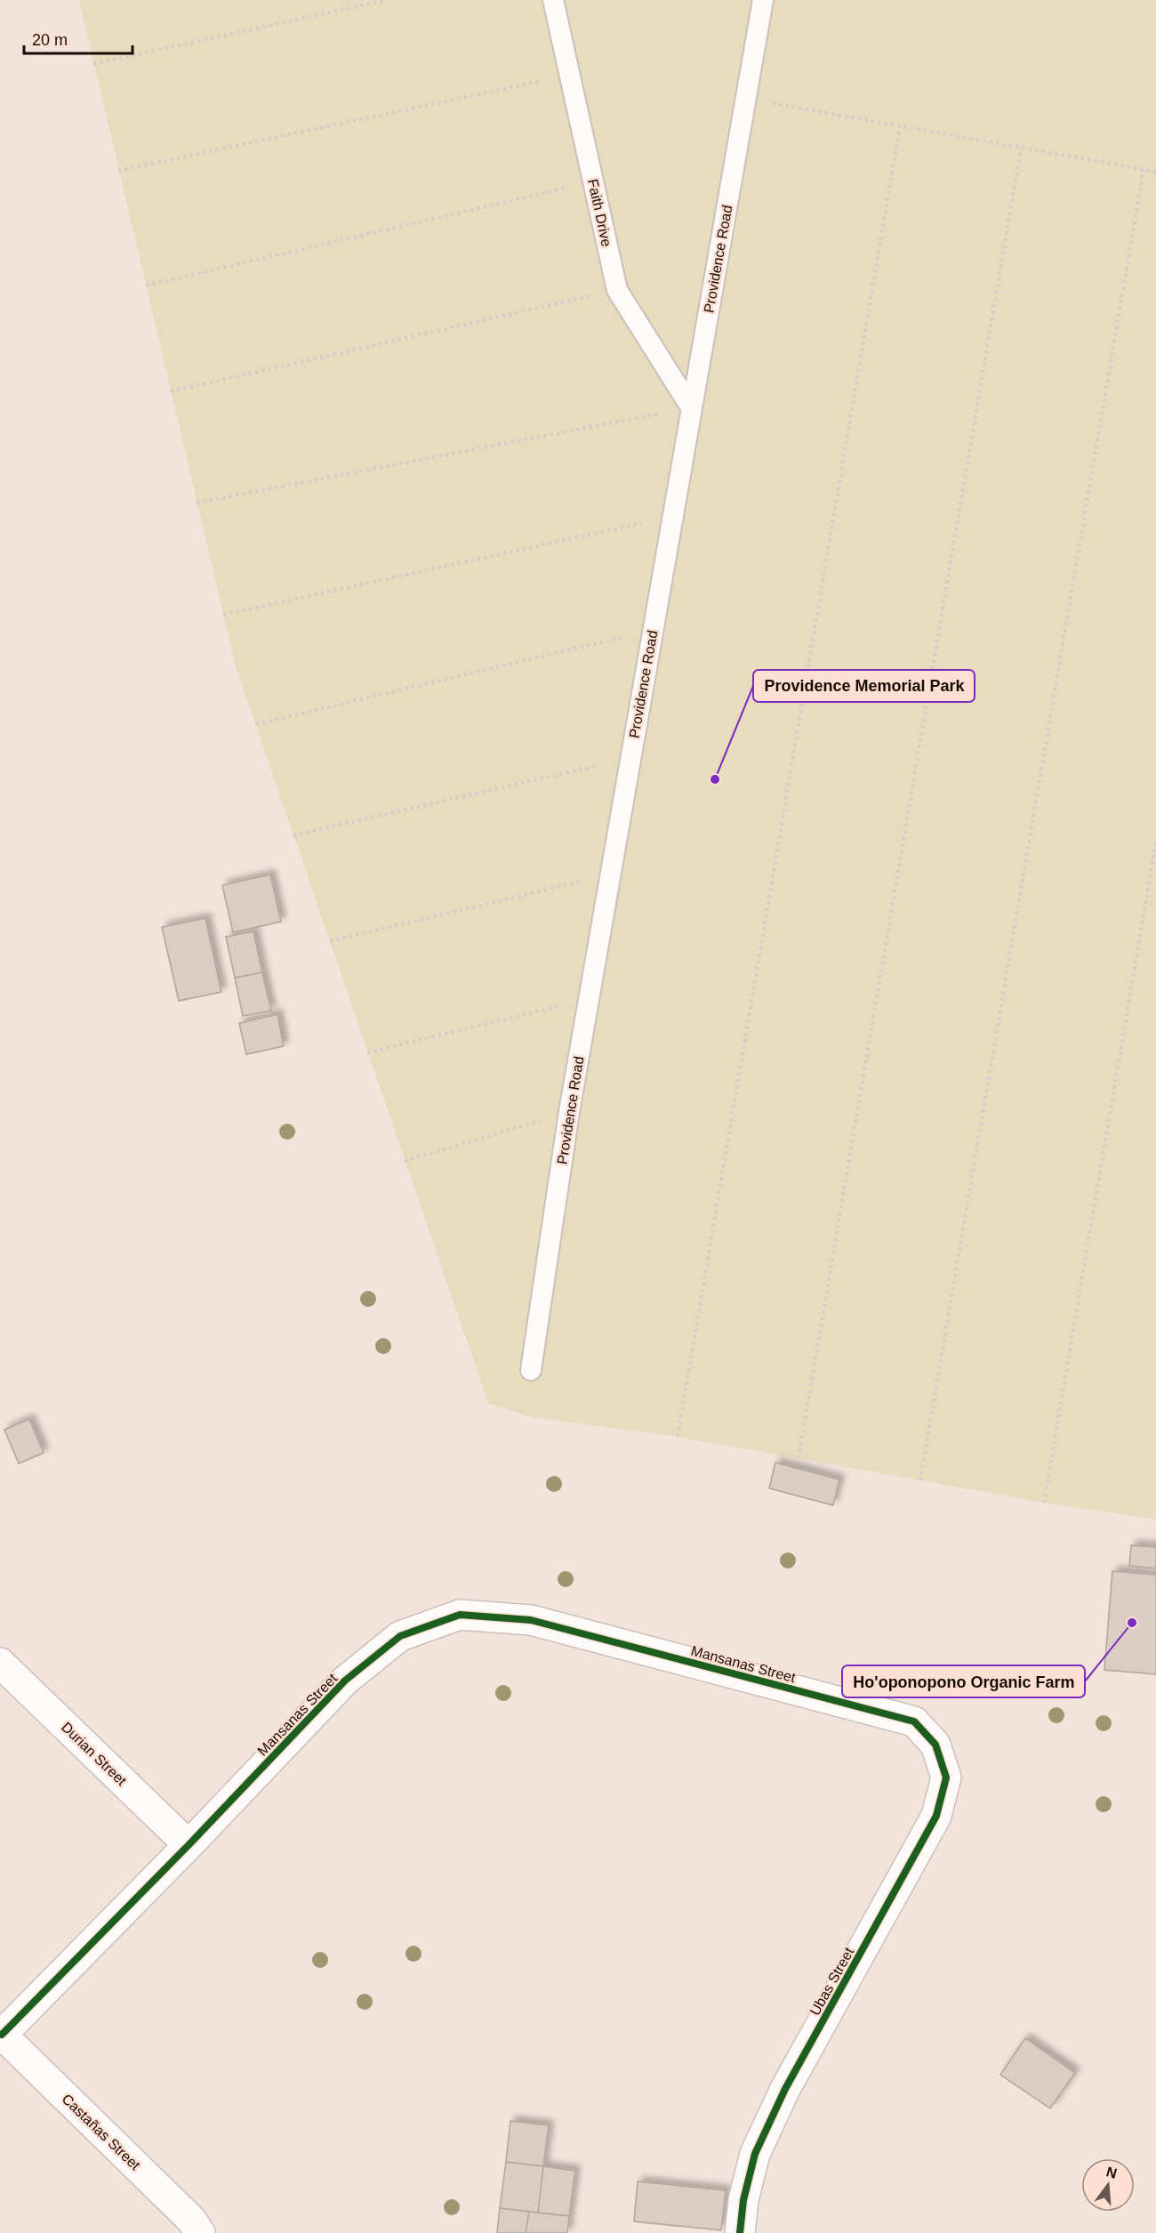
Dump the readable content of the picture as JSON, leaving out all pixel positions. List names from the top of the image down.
{
  "streets": {
    "street": [
      "Mansanas Street",
      "Durian Street",
      "Ubas Street",
      "Castañas Street"
    ],
    "lane": ["Faith Drive", "Providence Road"]
  },
  "crossings": [
    ["Faith Drive", "Providence Road"],
    ["Mansanas Street", "Durian Street"],
    ["Mansanas Street", "Ubas Street"],
    ["Mansanas Street", "Castañas Street"]
  ],
  "places": ["Providence Memorial Park", "Ho'oponopono Organic Farm"],
  "scale_bar": "20 m",
  "north": "top"
}
